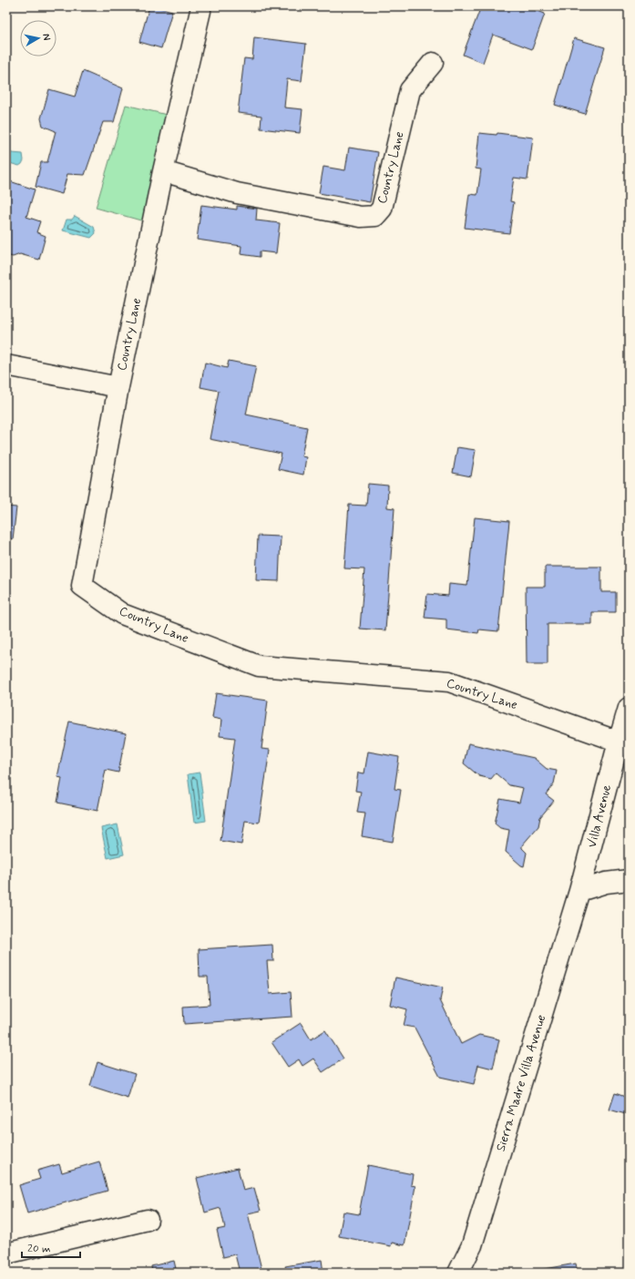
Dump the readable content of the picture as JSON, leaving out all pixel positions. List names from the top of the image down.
{
  "streets": {
    "street": ["Country Lane", "Villa Avenue", "Sierra Madre Villa Avenue"]
  },
  "crossings": [
    ["Country Lane", "Villa Avenue"],
    ["Villa Avenue", "Sierra Madre Villa Avenue"]
  ],
  "scale_bar": "20 m",
  "north": "right"
}
